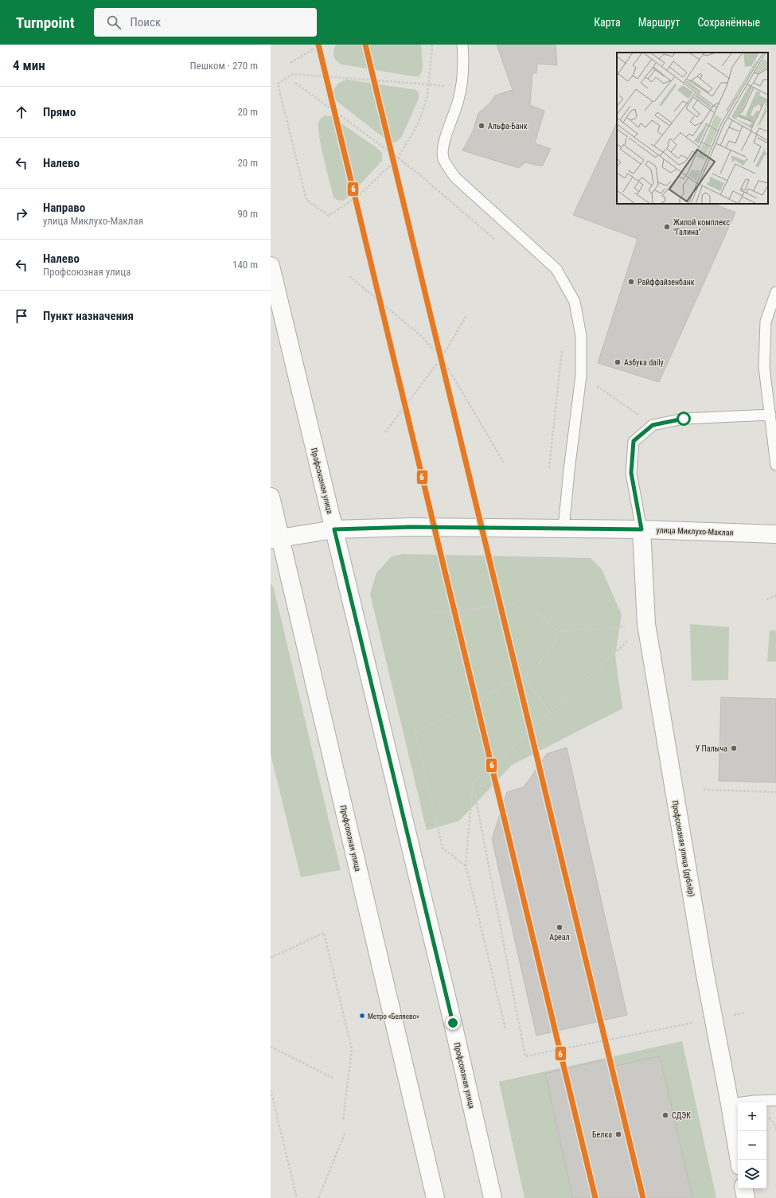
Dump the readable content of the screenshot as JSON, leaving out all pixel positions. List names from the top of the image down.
{
  "streets": {
    "main road": ["Профсоюзная улица", "улица Миклухо-Маклая", "Профсоюзная улица (дублёр)"]
  },
  "crossings": [
    ["Профсоюзная улица", "улица Миклухо-Маклая"],
    ["улица Миклухо-Маклая", "Профсоюзная улица (дублёр)"]
  ],
  "places": [
    "Альфа-Банк",
    "Жилой комплекс \"Галина\"",
    "Райффайзенбанк",
    "Азбука daily",
    "У Палыча",
    "Ареал",
    "Метро «Беляево»",
    "СДЭК",
    "Белка"
  ],
  "lines": ["transit line 6"],
  "page": {
    "header": "Turnpoint",
    "search": "Поиск",
    "nav": ["Карта", "Маршрут", "Сохранённые"],
    "heading": ["4 мин", "Пешком · 270 m"],
    "list": [
      ["Прямо", "20 m"],
      ["Налево", "20 m"],
      ["Направо", "улица Миклухо-Маклая", "90 m"],
      ["Налево", "Профсоюзная улица", "140 m"],
      "Пункт назначения"
    ],
    "map_buttons": ["+", "−"]
  }
}
